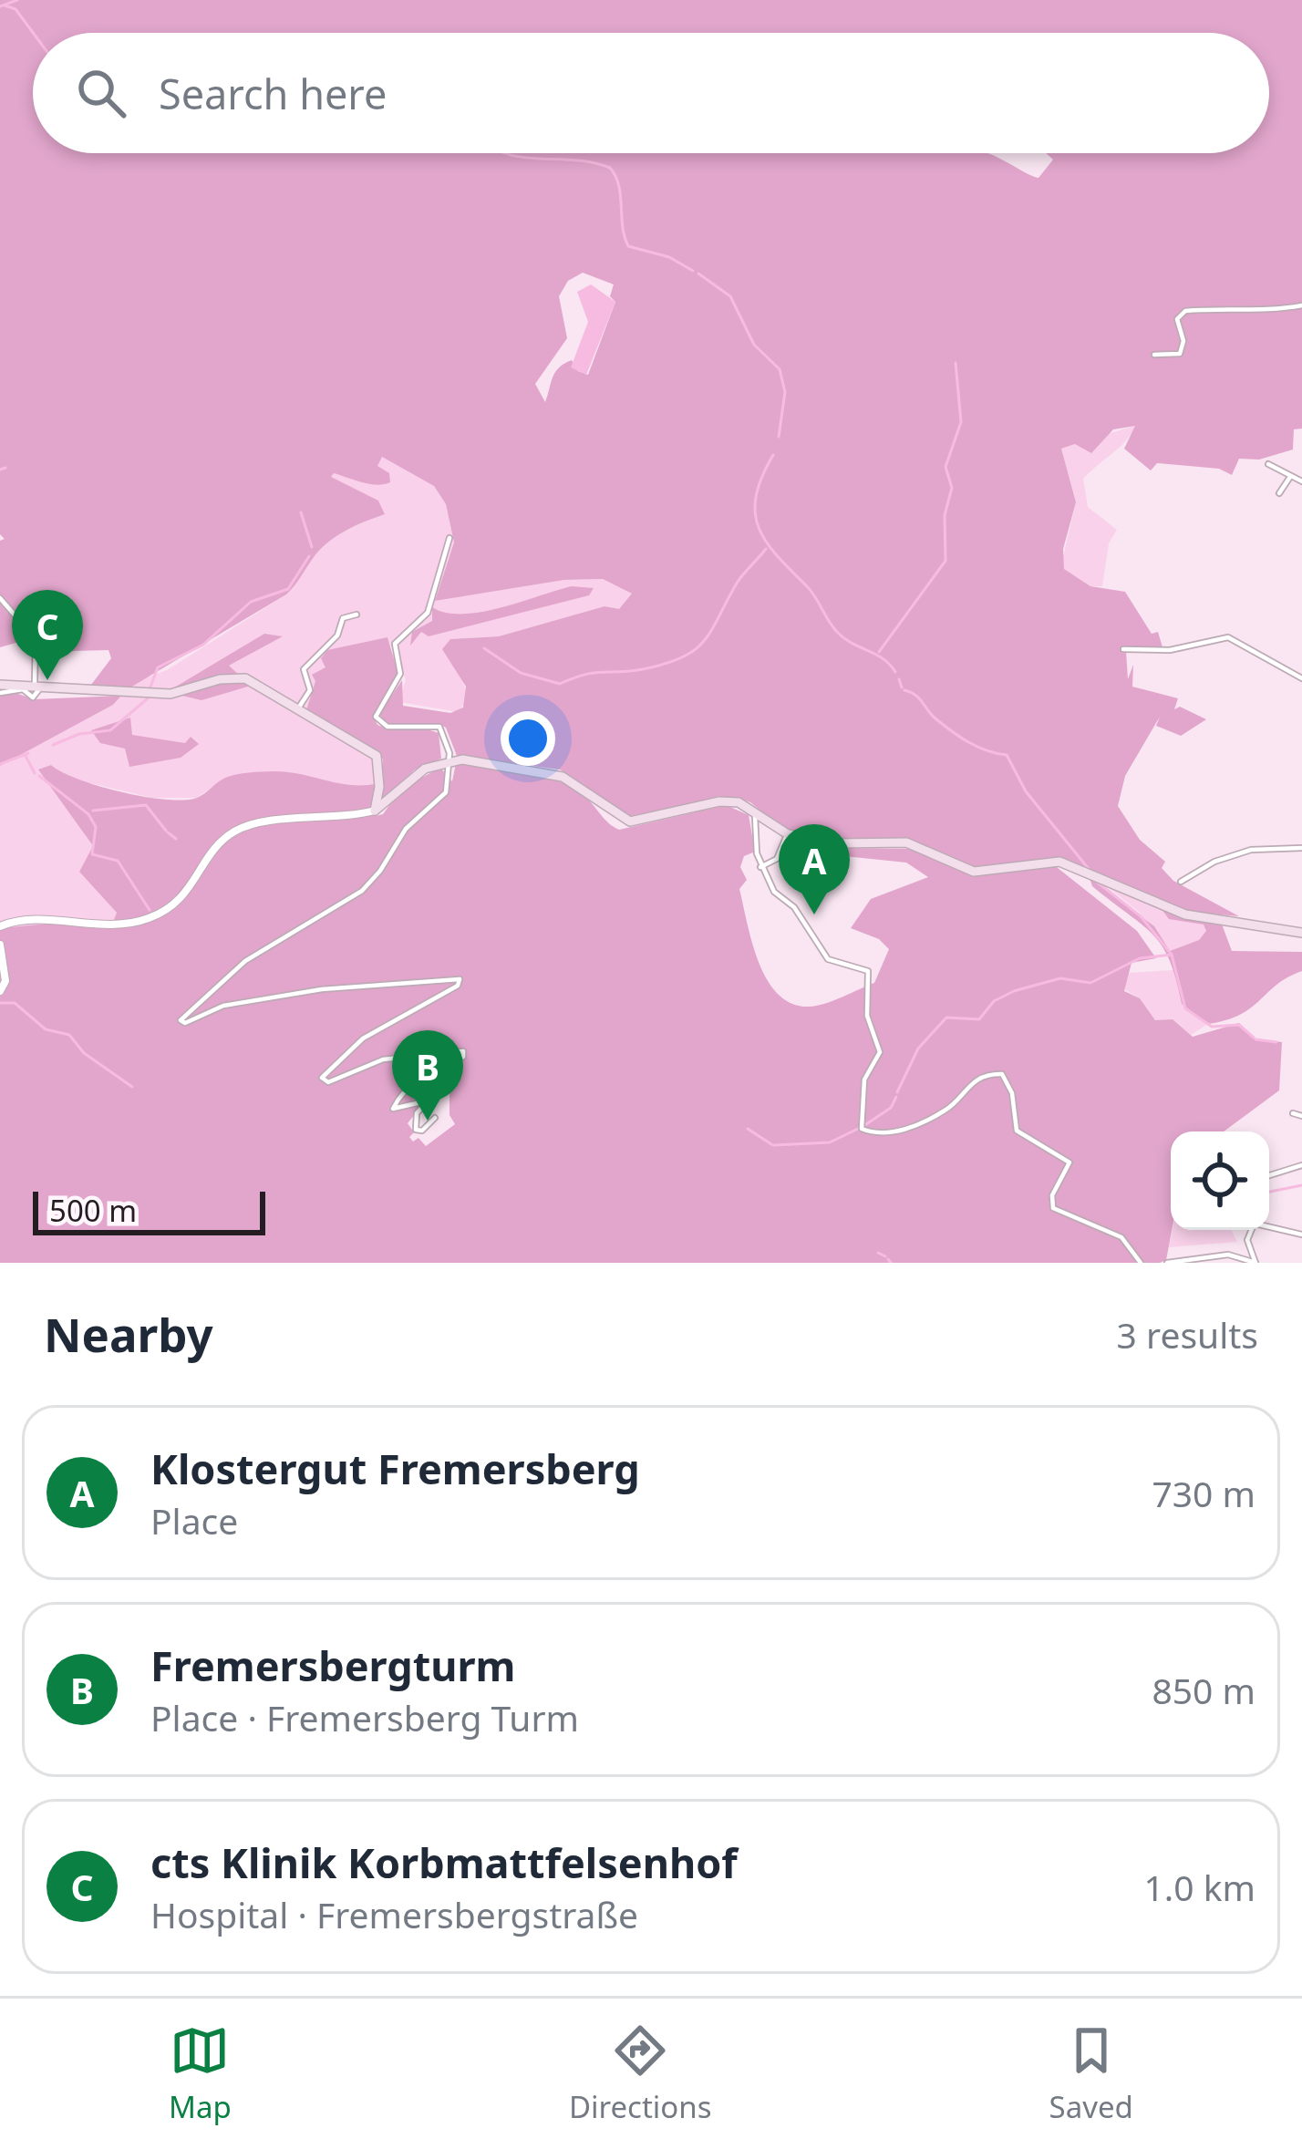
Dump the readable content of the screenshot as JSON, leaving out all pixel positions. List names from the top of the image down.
{
  "scale_bar": "500 m",
  "page": {
    "search": "Search here",
    "pins": ["C", "A", "B"],
    "scale": "500 m",
    "heading": ["Nearby", "3 results"],
    "list": [
      {
        "mark": "A",
        "name": "Klostergut Fremersberg",
        "note": "Place",
        "value": "730 m"
      },
      {
        "mark": "B",
        "name": "Fremersbergturm",
        "note": "Place · Fremersberg Turm",
        "value": "850 m"
      },
      {
        "mark": "C",
        "name": "cts Klinik Korbmattfelsenhof",
        "note": "Hospital · Fremersbergstraße",
        "value": "1.0 km"
      }
    ],
    "nav": ["Map", "Directions", "Saved"]
  }
}
